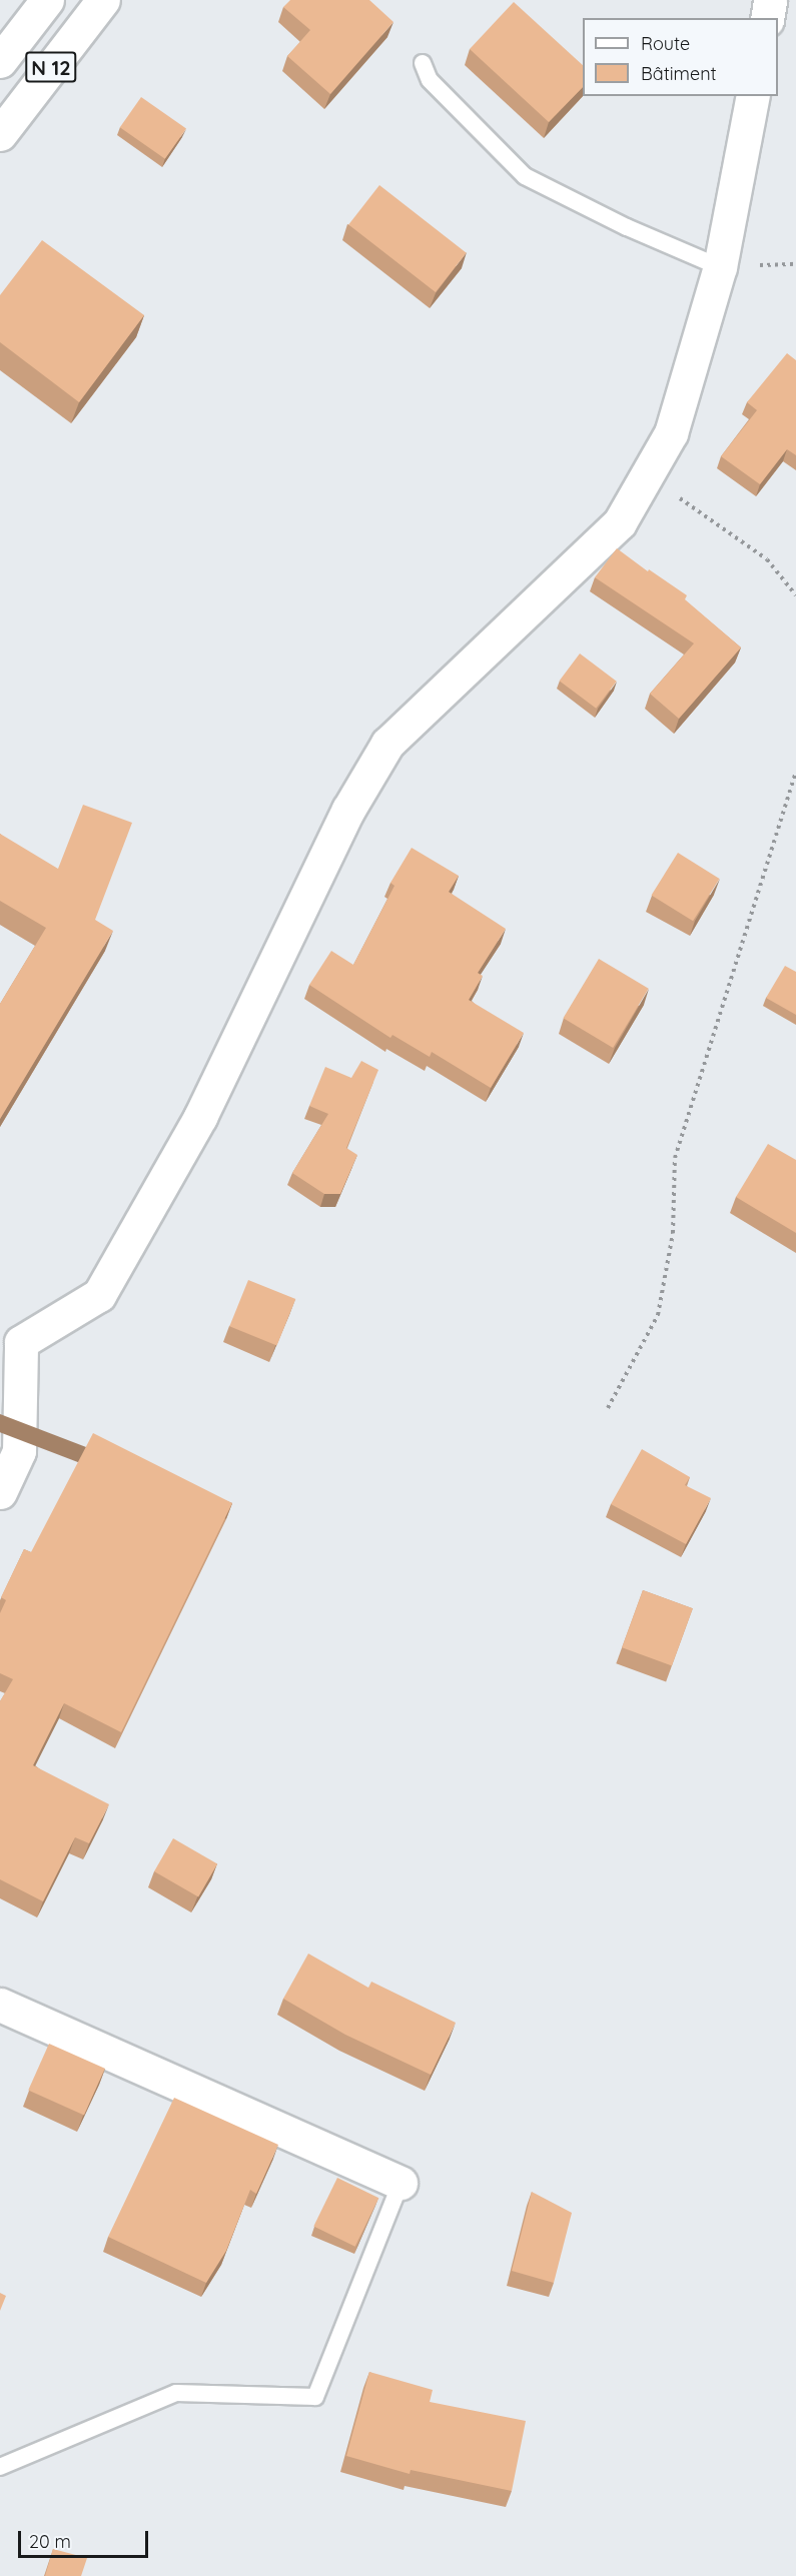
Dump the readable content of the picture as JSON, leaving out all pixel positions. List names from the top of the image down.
{
  "streets": {
    "street": ["N 12"]
  },
  "legend": ["Route", "Bâtiment"],
  "scale_bar": "20 m"
}
